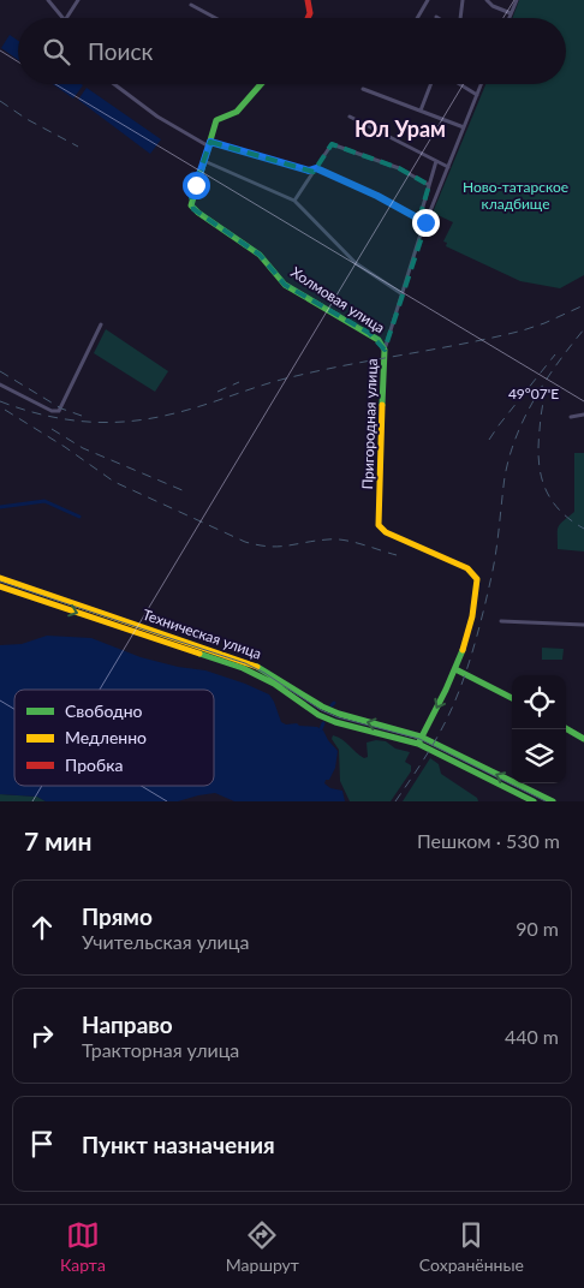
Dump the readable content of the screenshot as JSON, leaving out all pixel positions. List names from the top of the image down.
{
  "streets": {
    "main road": ["Холмовая улица", "Пригородная улица", "Техническая улица"]
  },
  "crossings": [
    ["Холмовая улица", "Пригородная улица"]
  ],
  "districts": ["Юл Урам"],
  "parks": ["Ново-татарское кладбище"],
  "legend": ["Свободно", "Медленно", "Пробка"],
  "page": {
    "search": "Поиск",
    "heading": ["7 мин", "Пешком · 530 m"],
    "list": [
      ["Прямо", "Учительская улица", "90 m"],
      ["Направо", "Тракторная улица", "440 m"],
      "Пункт назначения"
    ],
    "nav": ["Карта", "Маршрут", "Сохранённые"]
  },
  "coordinates": ["49°07'E"]
}
